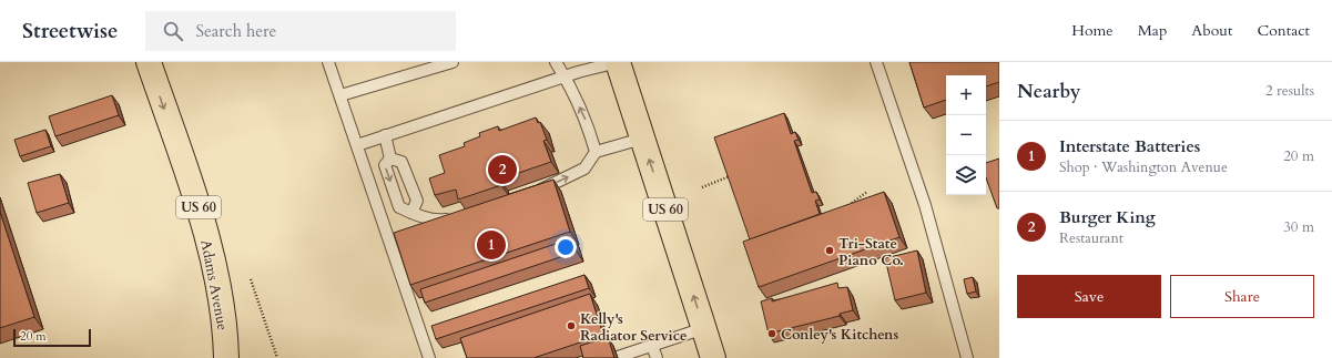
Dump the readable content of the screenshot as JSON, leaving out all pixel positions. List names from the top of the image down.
{
  "streets": {
    "main road": ["US 60", "Adams Avenue"]
  },
  "one_way": ["Adams Avenue"],
  "places": ["Tri-State Piano Co.", "Kelly's Radiator Service", "Conley's Kitchens"],
  "scale_bar": "20 m",
  "page": {
    "header": "Streetwise",
    "search": "Search here",
    "nav": [
      "Home",
      "Map",
      "About",
      "Contact"
    ],
    "heading": ["Nearby", "2 results"],
    "map_buttons": ["+", "−"],
    "list": [
      {
        "mark": "1",
        "name": "Interstate Batteries",
        "note": "Shop · Washington Avenue",
        "value": "20 m"
      },
      {
        "mark": "2",
        "name": "Burger King",
        "note": "Restaurant",
        "value": "30 m"
      }
    ],
    "pins": ["2", "1"],
    "buttons": ["Save", "Share"],
    "scale": "20 m"
  }
}
